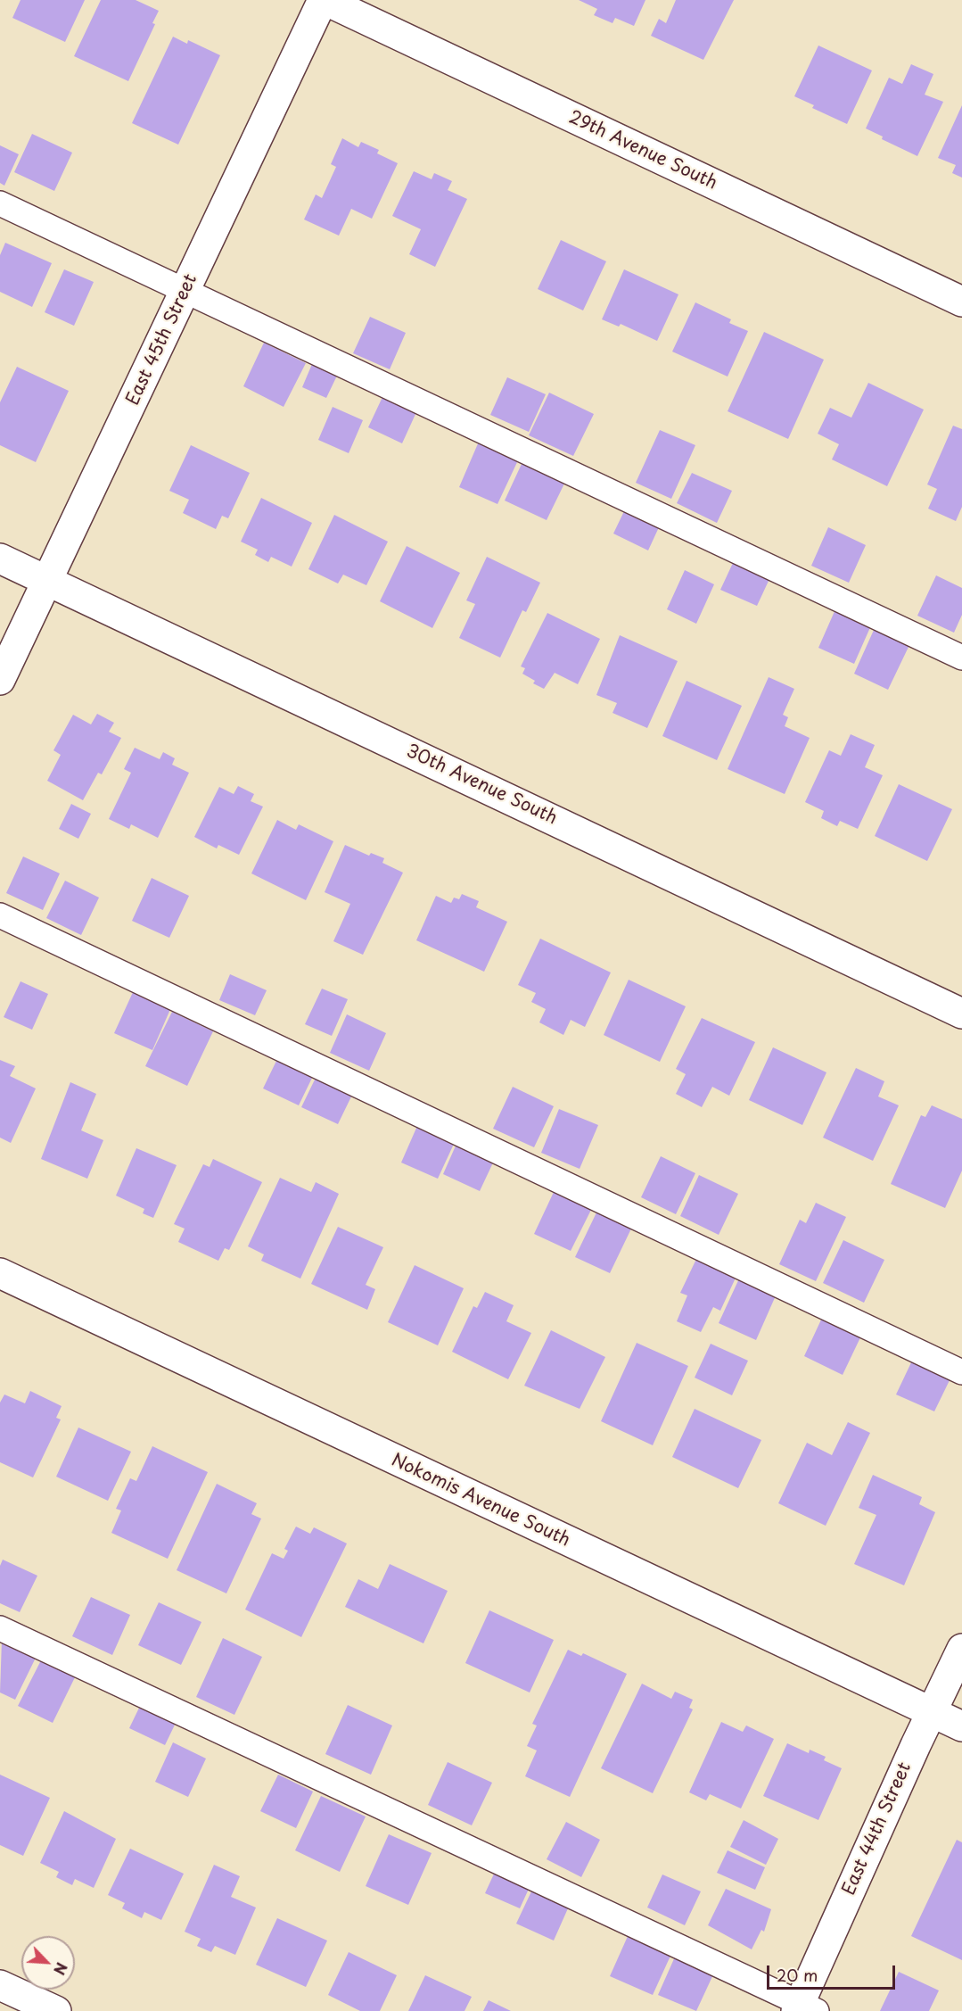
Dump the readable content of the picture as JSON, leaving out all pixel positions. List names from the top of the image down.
{
  "streets": {
    "street": [
      "29th Avenue South",
      "East 45th Street",
      "30th Avenue South",
      "Nokomis Avenue South",
      "East 44th Street"
    ]
  },
  "crossings": [
    ["29th Avenue South", "East 45th Street"],
    ["East 45th Street", "30th Avenue South"],
    ["Nokomis Avenue South", "East 44th Street"]
  ],
  "scale_bar": "20 m",
  "north": "bottom right"
}
